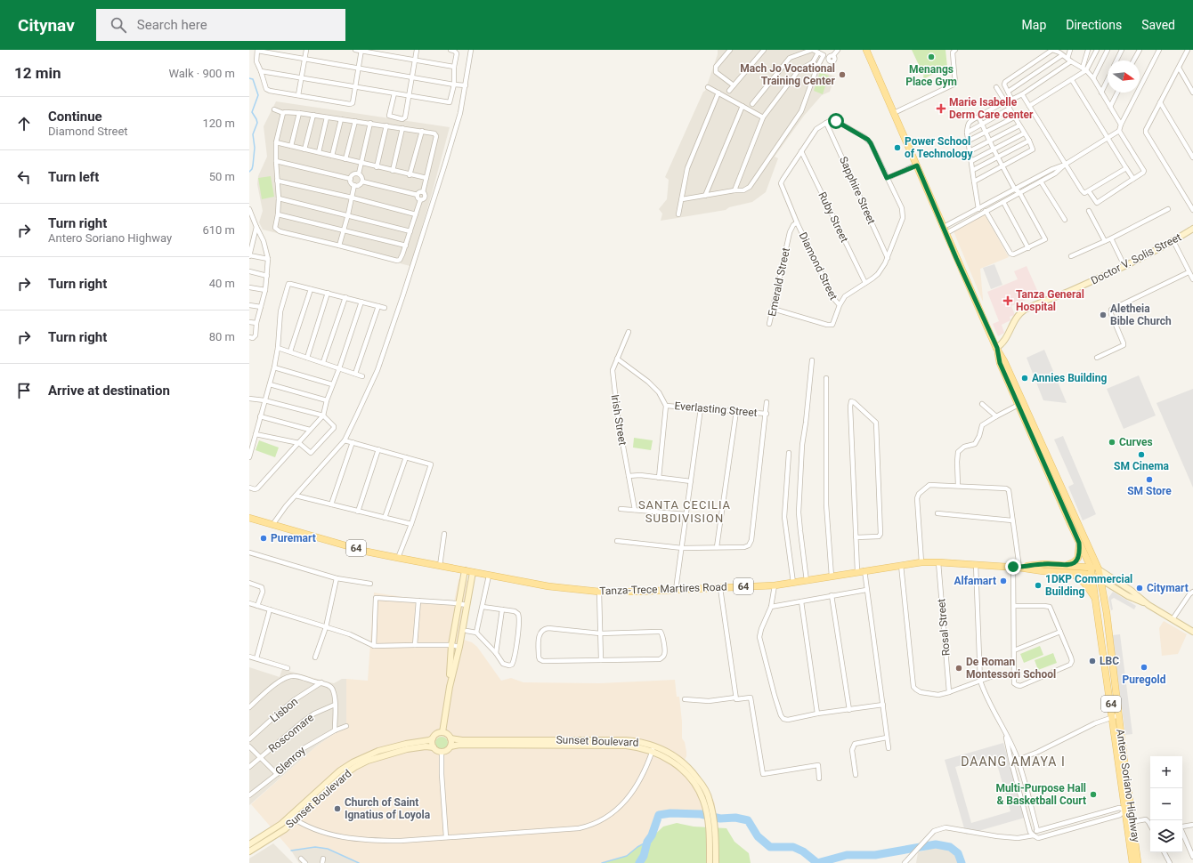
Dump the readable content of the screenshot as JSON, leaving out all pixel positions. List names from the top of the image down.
{
  "streets": {
    "main road": [
      "Doctor V. Solis Street",
      "64",
      "Tanza-Trece Martires Road",
      "Sunset Boulevard",
      "Antero Soriano Highway"
    ],
    "street": [
      "Sapphire Street",
      "Ruby Street",
      "Diamond Street",
      "Emerald Street",
      "Everlasting Street",
      "Irish Street",
      "Rosal Street",
      "Lisbon",
      "Roscomare",
      "Glenroy"
    ]
  },
  "crossings": [
    ["Sapphire Street", "Diamond Street"],
    ["Ruby Street", "Diamond Street"],
    ["Doctor V. Solis Street", "Antero Soriano Highway"],
    ["Diamond Street", "Emerald Street"],
    ["Tanza-Trece Martires Road", "Rosal Street"],
    ["Tanza-Trece Martires Road", "Antero Soriano Highway"]
  ],
  "districts": ["SANTA CECILIA SUBDIVISION", "DAANG AMAYA I"],
  "places": {
    "other": [
      "Menangs Place Gym",
      "Mach Jo Vocational Training Center",
      "Power School of Technology",
      "Aletheia Bible Church",
      "Annies Building",
      "Curves",
      "SM Cinema",
      "SM Store",
      "Puremart",
      "Alfamart",
      "1DKP Commercial Building",
      "Citymart",
      "LBC",
      "Puregold",
      "De Roman Montessori School",
      "Multi-Purpose Hall & Basketball Court",
      "Church of Saint Ignatius of Loyola"
    ],
    "health": ["Marie Isabelle Derm Care center", "Tanza General Hospital"]
  },
  "north": "right",
  "page": {
    "header": "Citynav",
    "search": "Search here",
    "nav": ["Map", "Directions", "Saved"],
    "heading": ["12 min", "Walk · 900 m"],
    "list": [
      ["Continue", "Diamond Street", "120 m"],
      ["Turn left", "50 m"],
      ["Turn right", "Antero Soriano Highway", "610 m"],
      ["Turn right", "40 m"],
      ["Turn right", "80 m"],
      "Arrive at destination"
    ],
    "map_buttons": ["+", "−"]
  }
}
